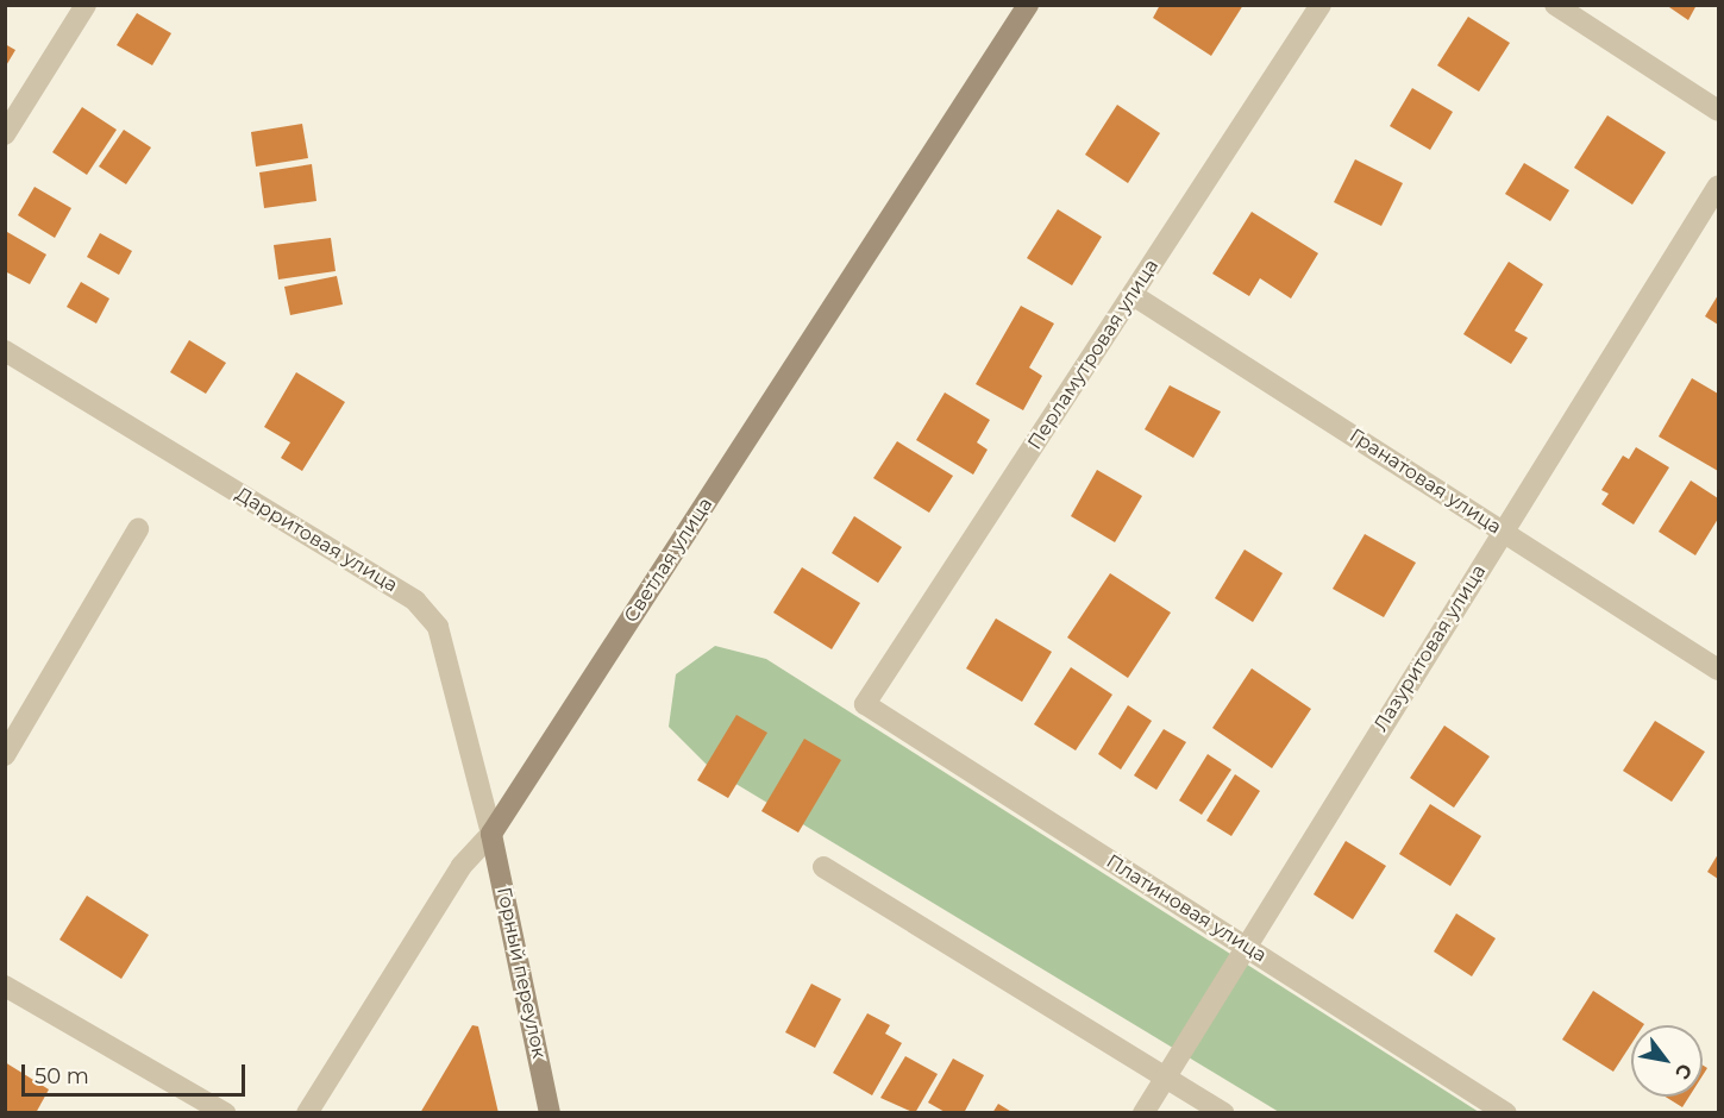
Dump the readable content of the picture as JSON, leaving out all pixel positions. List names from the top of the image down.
{
  "streets": {
    "street": [
      "Перламутровая улица",
      "Гранатовая улица",
      "Дарритовая улица",
      "Светлая улица",
      "Лазуритовая улица",
      "Платиновая улица",
      "Горный переулок"
    ]
  },
  "crossings": [
    ["Перламутровая улица", "Гранатовая улица"],
    ["Перламутровая улица", "Платиновая улица"],
    ["Гранатовая улица", "Лазуритовая улица"],
    ["Дарритовая улица", "Светлая улица"],
    ["Дарритовая улица", "Горный переулок"],
    ["Светлая улица", "Горный переулок"],
    ["Лазуритовая улица", "Платиновая улица"]
  ],
  "scale_bar": "50 m",
  "north": "bottom right"
}
